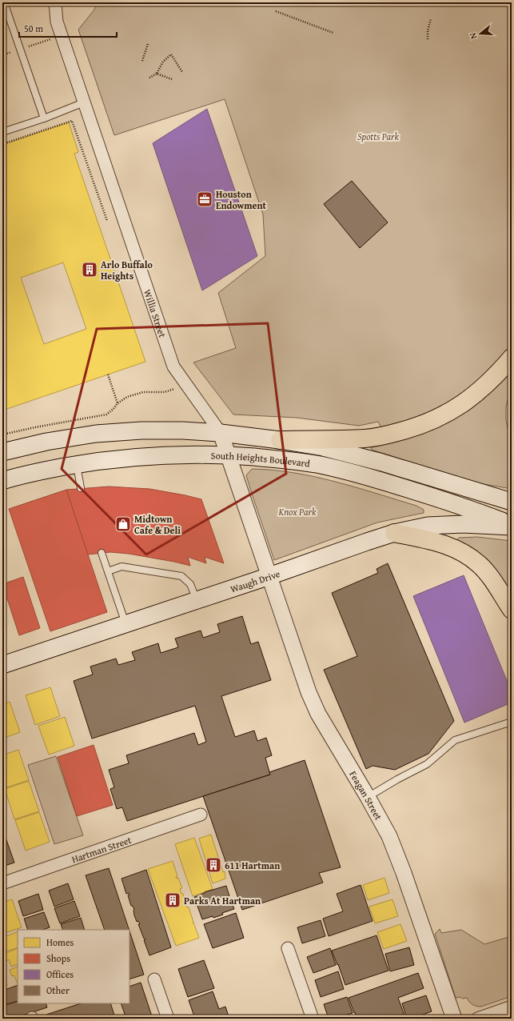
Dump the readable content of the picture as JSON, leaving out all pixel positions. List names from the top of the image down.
{
  "streets": {
    "main road": ["South Heights Boulevard", "Waugh Drive"],
    "street": ["Willia Street", "Feagan Street", "Hartman Street"]
  },
  "crossings": [
    ["Willia Street", "South Heights Boulevard"],
    ["Willia Street", "Waugh Drive"],
    ["Willia Street", "Feagan Street"],
    ["South Heights Boulevard", "Waugh Drive"],
    ["Waugh Drive", "Feagan Street"]
  ],
  "parks": ["Spotts Park", "Knox Park"],
  "places": {
    "office": ["Houston Endowment"],
    "building": ["Arlo Buffalo Heights", "611 Hartman", "Parks At Hartman"],
    "shop": ["Midtown Cafe & Deli"]
  },
  "legend": [
    "Homes",
    "Shops",
    "Offices",
    "Other"
  ],
  "scale_bar": "50 m",
  "north": "left"
}
